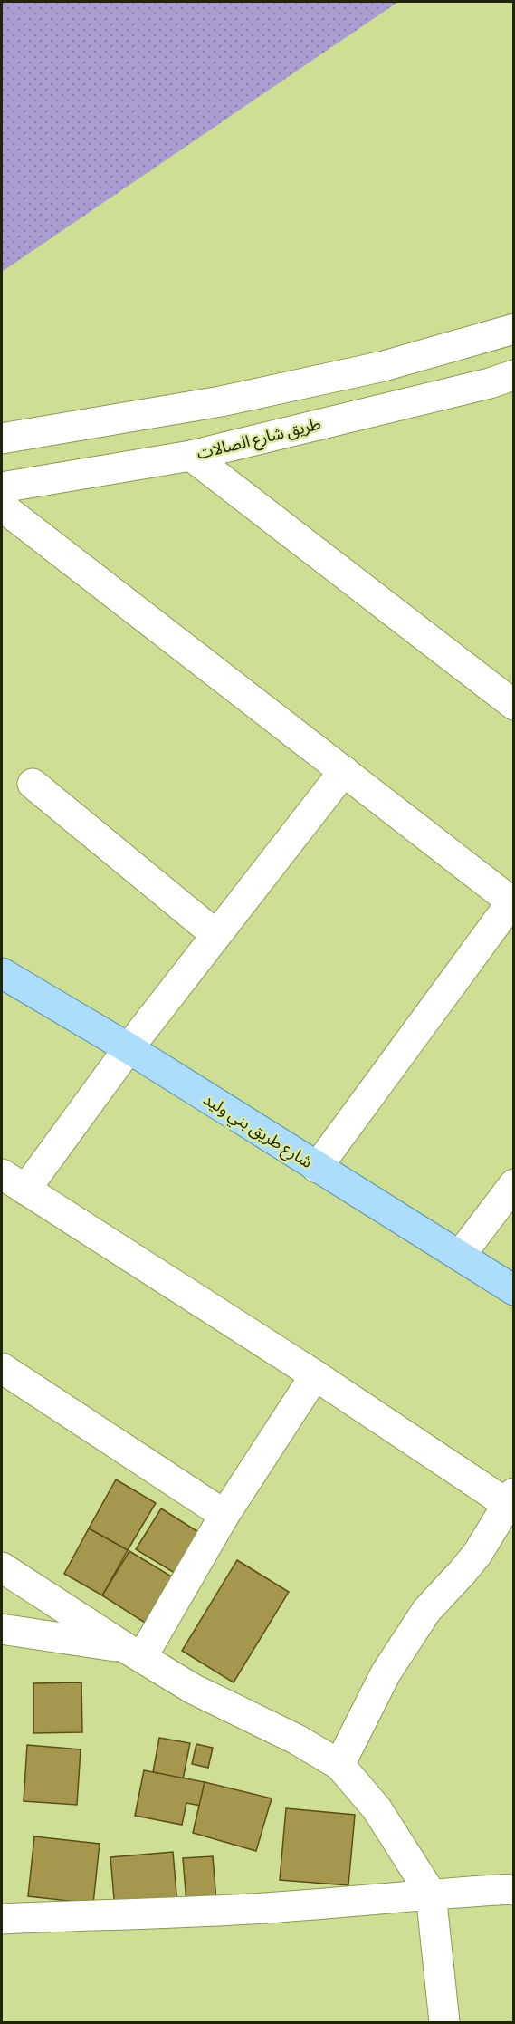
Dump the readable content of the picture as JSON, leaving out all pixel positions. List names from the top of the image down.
{
  "streets": {
    "main road": ["شارع طريق بني وليد"],
    "street": ["طريق شارع الصالات"]
  }
}
